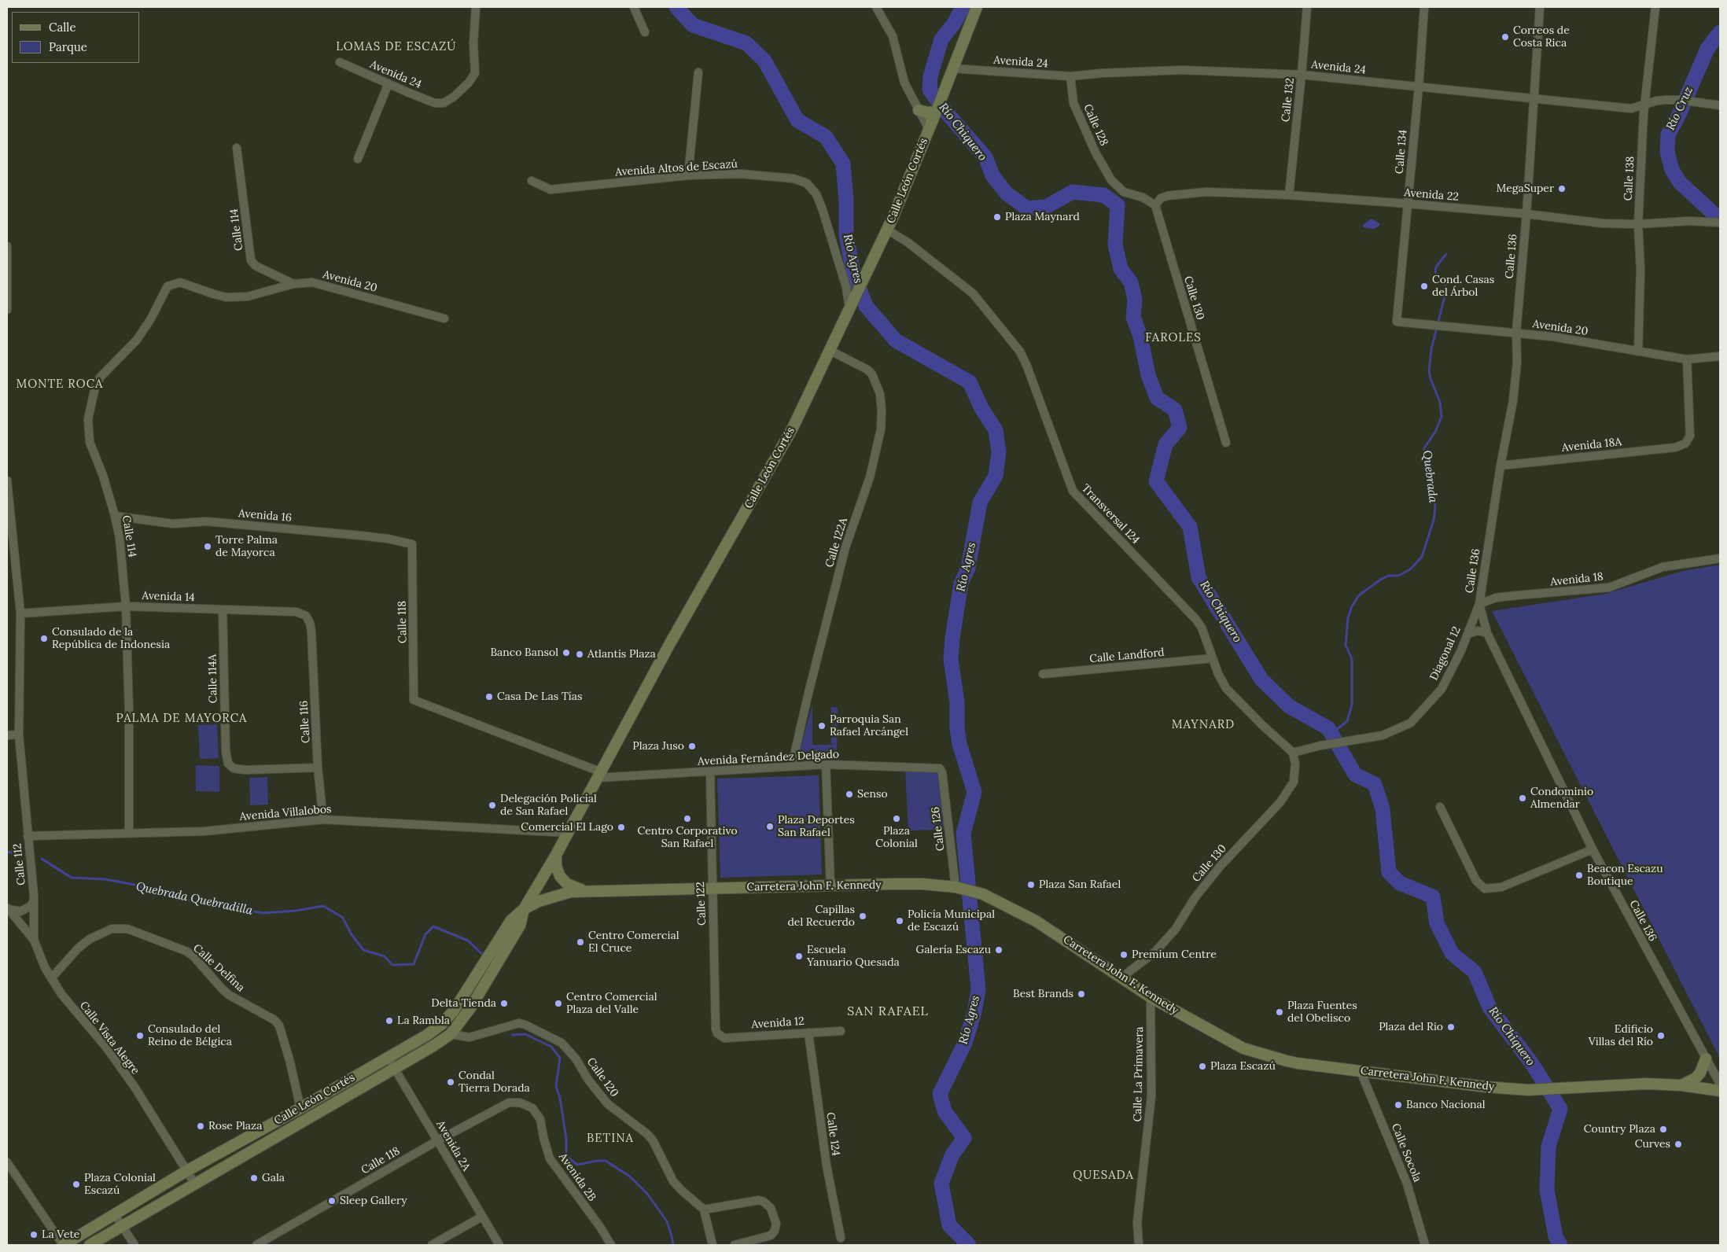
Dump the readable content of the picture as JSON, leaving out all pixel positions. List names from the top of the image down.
{
  "streets": {
    "main road": ["Calle León Cortés", "Carretera John F. Kennedy"],
    "street": [
      "Avenida 24",
      "Calle 132",
      "Calle 128",
      "Calle 134",
      "Avenida Altos de Escazú",
      "Calle 138",
      "Avenida 22",
      "Calle 114",
      "Calle 136",
      "Avenida 20",
      "Calle 130",
      "Avenida 18A",
      "Transversal 124",
      "Avenida 16",
      "Calle 122A",
      "Avenida 18",
      "Avenida 14",
      "Calle 118",
      "Diagonal 12",
      "Calle Landford",
      "Calle 114A",
      "Calle 116",
      "Avenida Fernández Delgado",
      "Avenida Villalobos",
      "Calle 126",
      "Calle 112",
      "Calle 122",
      "Calle Delfina",
      "Avenida 12",
      "Calle Vista Alegre",
      "Calle La Primavera",
      "Calle 120",
      "Calle 124",
      "Avenida 2A",
      "Calle Socola",
      "Avenida 2B"
    ]
  },
  "crossings": [
    ["Avenida 24", "Calle 132"],
    ["Avenida 24", "Calle 128"],
    ["Avenida 24", "Calle 134"],
    ["Avenida 24", "Calle 138"],
    ["Avenida 24", "Calle León Cortés"],
    ["Avenida 24", "Calle 136"],
    ["Calle 132", "Avenida 22"],
    ["Calle 128", "Avenida 22"],
    ["Calle 128", "Calle 130"],
    ["Calle 134", "Avenida 22"],
    ["Calle 134", "Avenida 20"],
    ["Avenida Altos de Escazú", "Calle León Cortés"],
    ["Calle 138", "Avenida 22"],
    ["Calle 138", "Avenida 20"],
    ["Calle León Cortés", "Transversal 124"],
    ["Calle León Cortés", "Calle 122A"],
    ["Calle León Cortés", "Avenida Fernández Delgado"],
    ["Calle León Cortés", "Avenida Villalobos"],
    ["Calle León Cortés", "Carretera John F. Kennedy"],
    ["Calle León Cortés", "Calle Delfina"],
    ["Calle León Cortés", "Calle Vista Alegre"],
    ["Calle León Cortés", "Calle 120"],
    ["Calle León Cortés", "Avenida 2A"],
    ["Avenida 22", "Calle 136"],
    ["Avenida 22", "Calle 130"],
    ["Calle 114", "Avenida 20"],
    ["Calle 114", "Avenida 16"],
    ["Calle 114", "Avenida 14"],
    ["Calle 114", "Avenida Villalobos"],
    ["Calle 136", "Avenida 20"],
    ["Calle 136", "Avenida 18A"],
    ["Calle 136", "Avenida 18"],
    ["Calle 136", "Diagonal 12"],
    ["Avenida 20", "Avenida 18A"],
    ["Calle 130", "Transversal 124"],
    ["Calle 130", "Diagonal 12"],
    ["Calle 130", "Carretera John F. Kennedy"],
    ["Transversal 124", "Diagonal 12"],
    ["Transversal 124", "Calle Landford"],
    ["Avenida 16", "Calle 118"],
    ["Calle 122A", "Avenida Fernández Delgado"],
    ["Avenida 18", "Diagonal 12"],
    ["Avenida 14", "Calle 114A"],
    ["Avenida 14", "Calle 116"],
    ["Avenida 14", "Calle 112"],
    ["Calle 118", "Avenida Fernández Delgado"],
    ["Calle 118", "Avenida 2A"],
    ["Calle 118", "Avenida 2B"],
    ["Calle 114A", "Calle 116"],
    ["Calle 116", "Avenida Villalobos"],
    ["Avenida Fernández Delgado", "Calle 126"],
    ["Avenida Fernández Delgado", "Calle 122"],
    ["Avenida Villalobos", "Calle 112"],
    ["Calle 126", "Carretera John F. Kennedy"],
    ["Calle 112", "Calle Vista Alegre"],
    ["Carretera John F. Kennedy", "Calle 122"],
    ["Carretera John F. Kennedy", "Calle La Primavera"],
    ["Carretera John F. Kennedy", "Calle Socola"],
    ["Calle 122", "Avenida 12"],
    ["Calle Delfina", "Calle Vista Alegre"],
    ["Avenida 12", "Calle 124"]
  ],
  "districts": [
    "LOMAS DE ESCAZÚ",
    "FAROLES",
    "MONTE ROCA",
    "PALMA DE MAYORCA",
    "MAYNARD",
    "SAN RAFAEL",
    "BETINA",
    "QUESADA"
  ],
  "water": [
    "Río Cruz",
    "Río Chiquero",
    "Río Agres",
    "Quebrada",
    "Quebrada Quebradilla"
  ],
  "places": [
    "Correos de Costa Rica",
    "MegaSuper",
    "Plaza Maynard",
    "Cond. Casas del Árbol",
    "Torre Palma de Mayorca",
    "Consulado de la República de Indonesia",
    "Banco Bansol",
    "Atlantis Plaza",
    "Casa De Las Tías",
    "Parroquia San Rafael Arcángel",
    "Plaza Juso",
    "Senso",
    "Condominio Almendar",
    "Delegación Policial de San Rafael",
    "Centro Corporativo San Rafael",
    "Plaza Colonial",
    "Plaza Deportes San Rafael",
    "Comercial El Lago",
    "Beacon Escazu Boutique",
    "Plaza San Rafael",
    "Capillas del Recuerdo",
    "Policía Municipal de Escazú",
    "Centro Comercial El Cruce",
    "Galería Escazu",
    "Premium Centre",
    "Escuela Yanuario Quesada",
    "Best Brands",
    "Delta Tienda",
    "Centro Comercial Plaza del Valle",
    "Plaza Fuentes del Obelisco",
    "La Rambla",
    "Plaza del Rio",
    "Consulado del Reino de Bélgica",
    "Edificio Villas del Río",
    "Plaza Escazú",
    "Condal Tierra Dorada",
    "Banco Nacional",
    "Rose Plaza",
    "Country Plaza",
    "Curves",
    "Gala",
    "Plaza Colonial Escazú",
    "Sleep Gallery",
    "La Vete"
  ],
  "legend": ["Calle", "Parque"]
}
